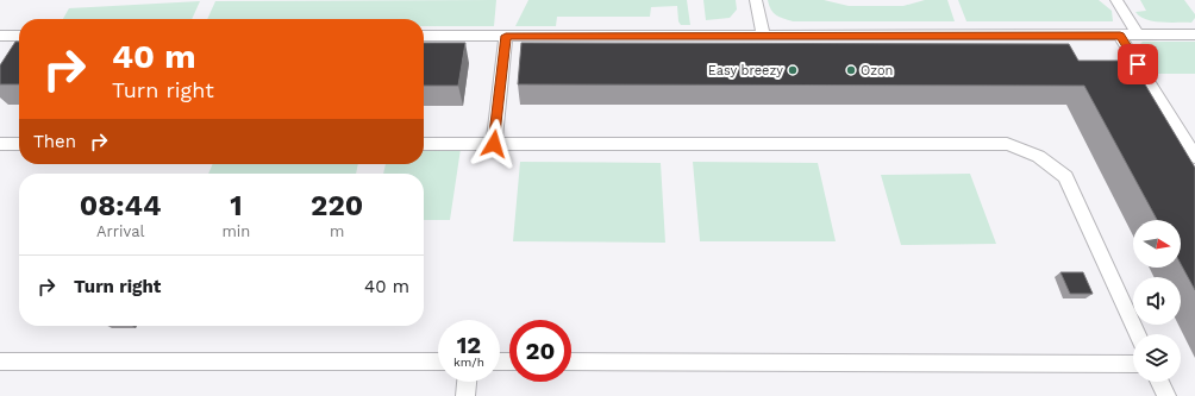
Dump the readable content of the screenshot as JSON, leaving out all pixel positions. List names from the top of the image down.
{
  "places": ["Easy breezy", "Ozon"],
  "north": "right",
  "page": {
    "turn": ["40 m", "Turn right"],
    "then": "Then",
    "eta": [
      "08:44",
      "Arrival",
      "1",
      "min",
      "220",
      "m"
    ],
    "list": [
      {
        "name": "Turn right",
        "value": "40 m"
      }
    ],
    "speed": "12 km/h",
    "limit": "20"
  }
}
